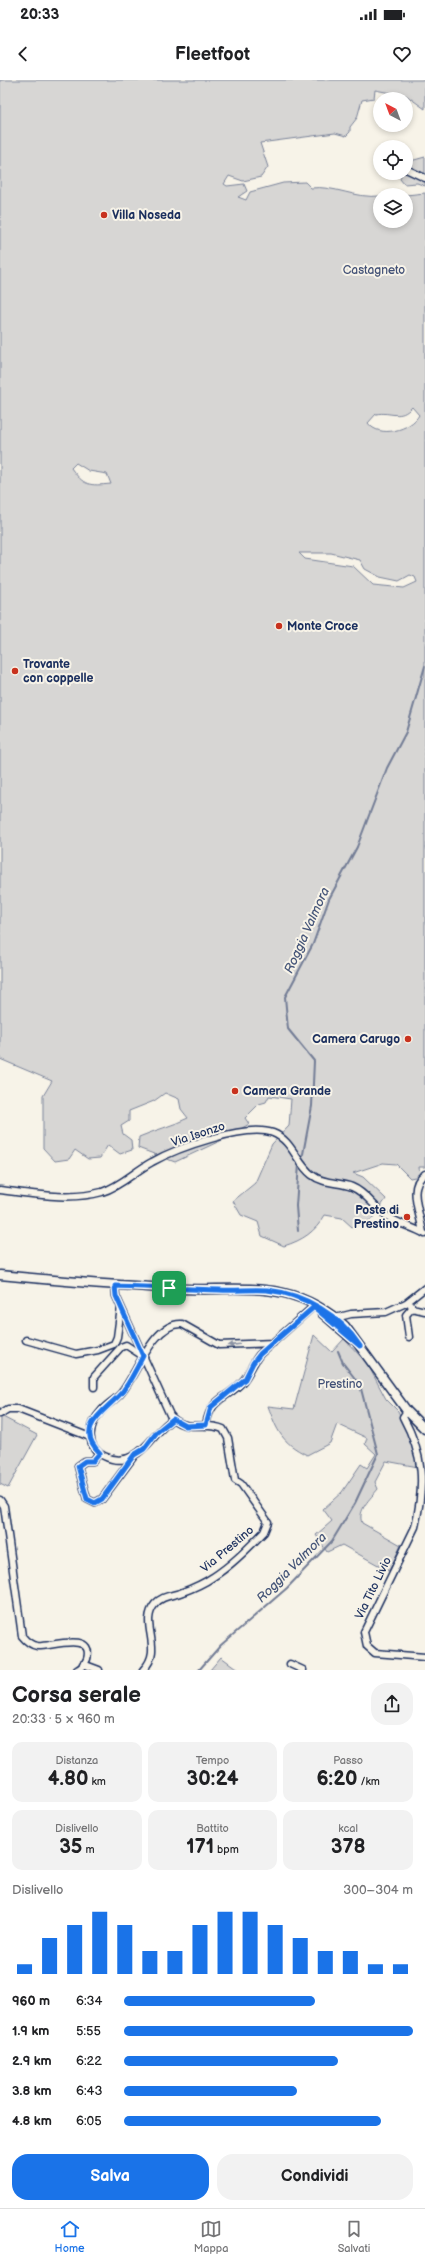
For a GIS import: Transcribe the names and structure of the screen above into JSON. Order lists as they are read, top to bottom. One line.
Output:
{"streets":{"street":["Via Isonzo","Via Prestino","Via Tito Livio"]},"water":["Roggia Valmora"],"parks":["Castagneto","Prestino"],"places":["Villa Noseda","Monte Croce","Trovante con coppelle","Camera Carugo","Camera Grande","Poste di Prestino"],"north":"top left","page":{"status":"20:33","header":"Fleetfoot","heading":["Corsa serale","20:33 · 5 × 960 m"],"stats":[["Distanza","4.80 km"],["Tempo","30:24"],["Passo","6:20 /km"],["Dislivello","35 m"],["Battito","171 bpm"],["kcal","378"]],"chart":["Dislivello","300–304 m"],"list":[{"name":"960 m","note":"6:34"},{"name":"1.9 km","note":"5:55"},{"name":"2.9 km","note":"6:22"},{"name":"3.8 km","note":"6:43"},{"name":"4.8 km","note":"6:05"}],"buttons":["Salva","Condividi"],"tabs":["Home","Mappa","Salvati"]}}
